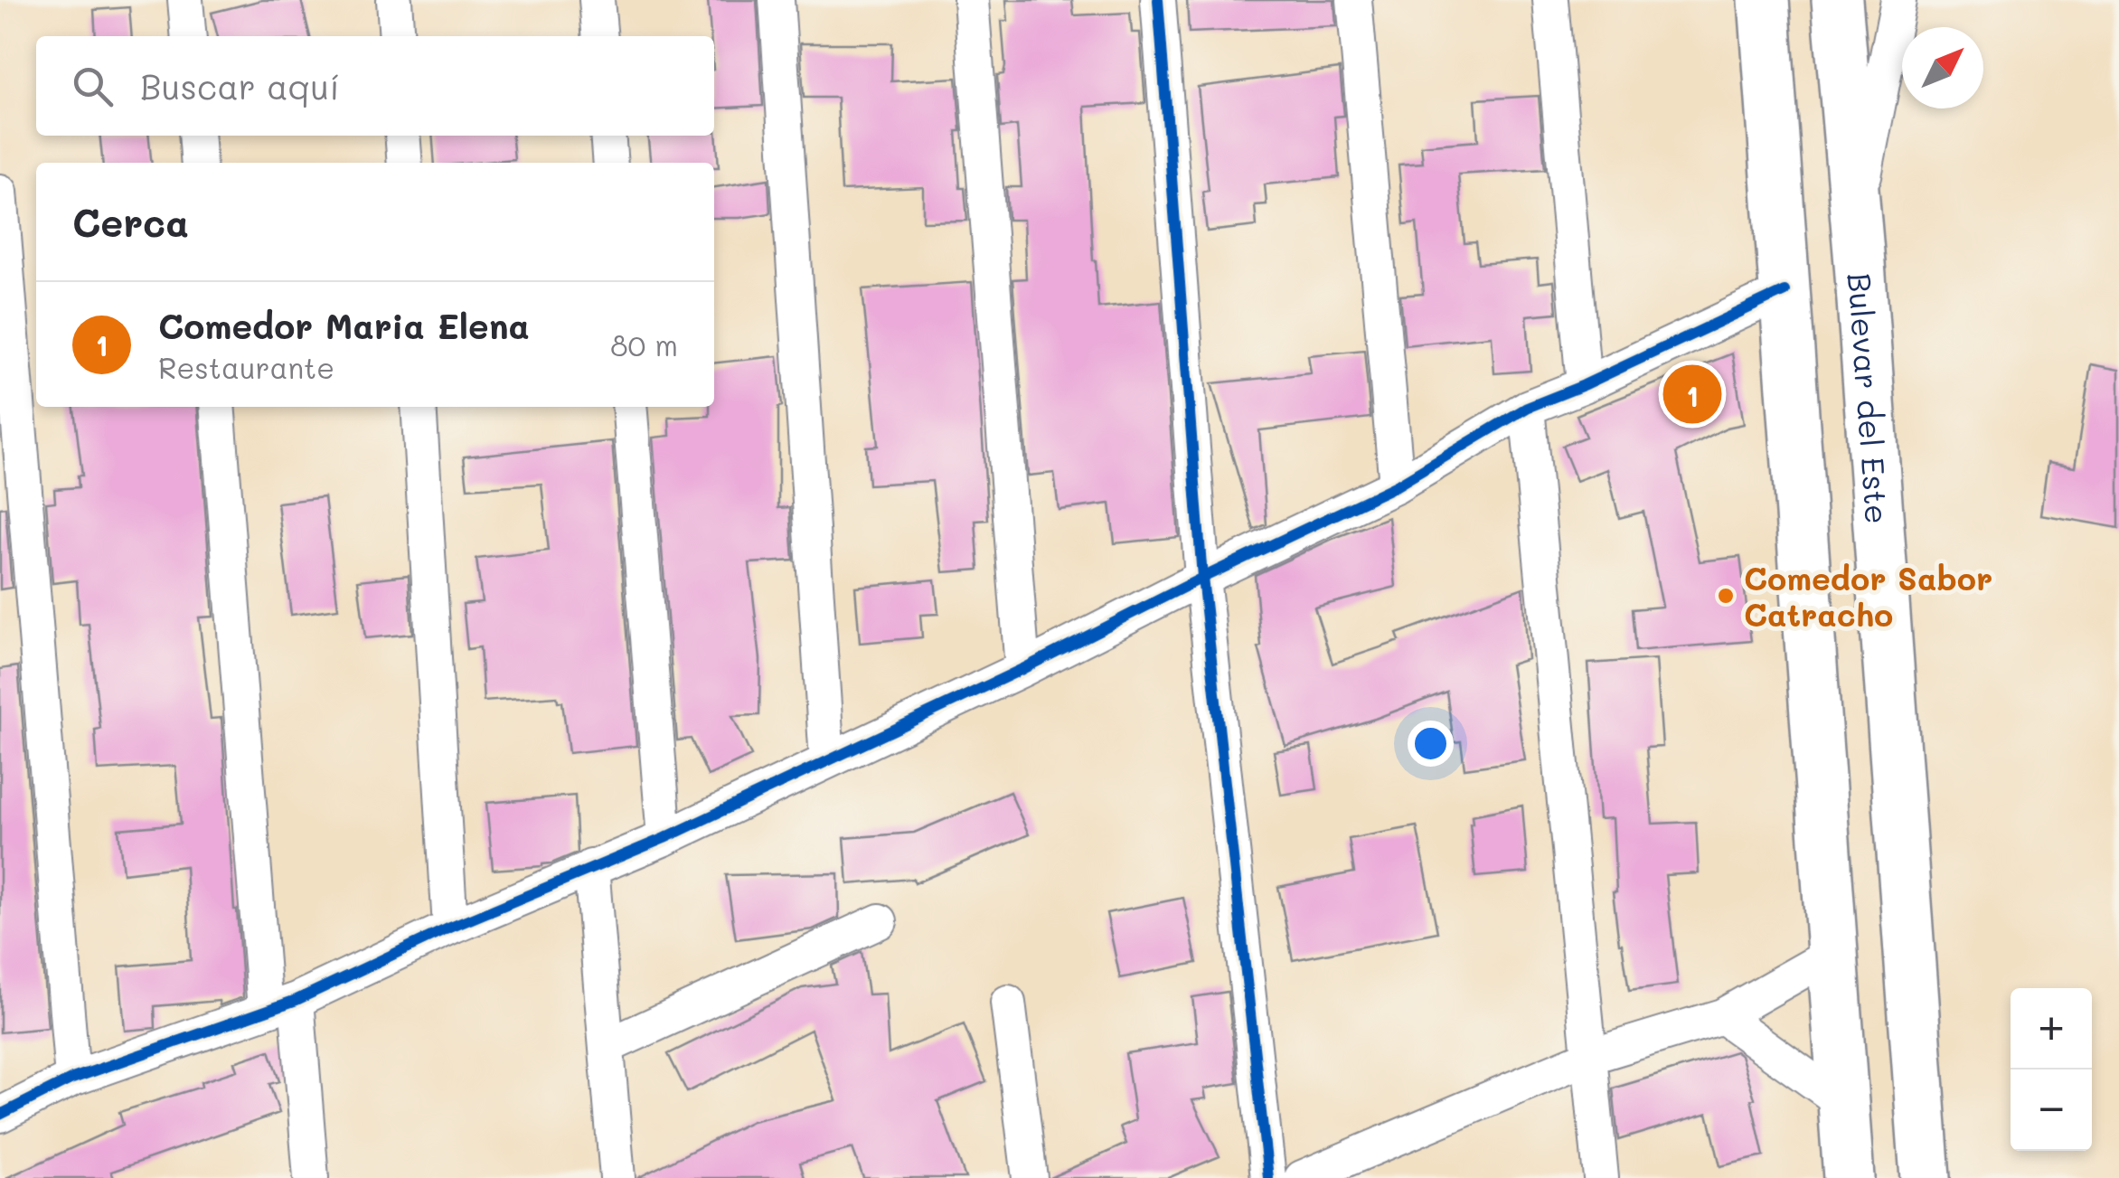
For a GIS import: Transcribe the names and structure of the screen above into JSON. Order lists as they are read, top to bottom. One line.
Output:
{"streets":{"highway":["Bulevar del Este"]},"places":["Comedor Sabor Catracho"],"north":"top right","page":{"search":"Buscar aquí","heading":"Cerca","list":[{"mark":"1","name":"Comedor Maria Elena","note":"Restaurante","value":"80 m"}],"pins":"1","map_buttons":["+","−"]}}
